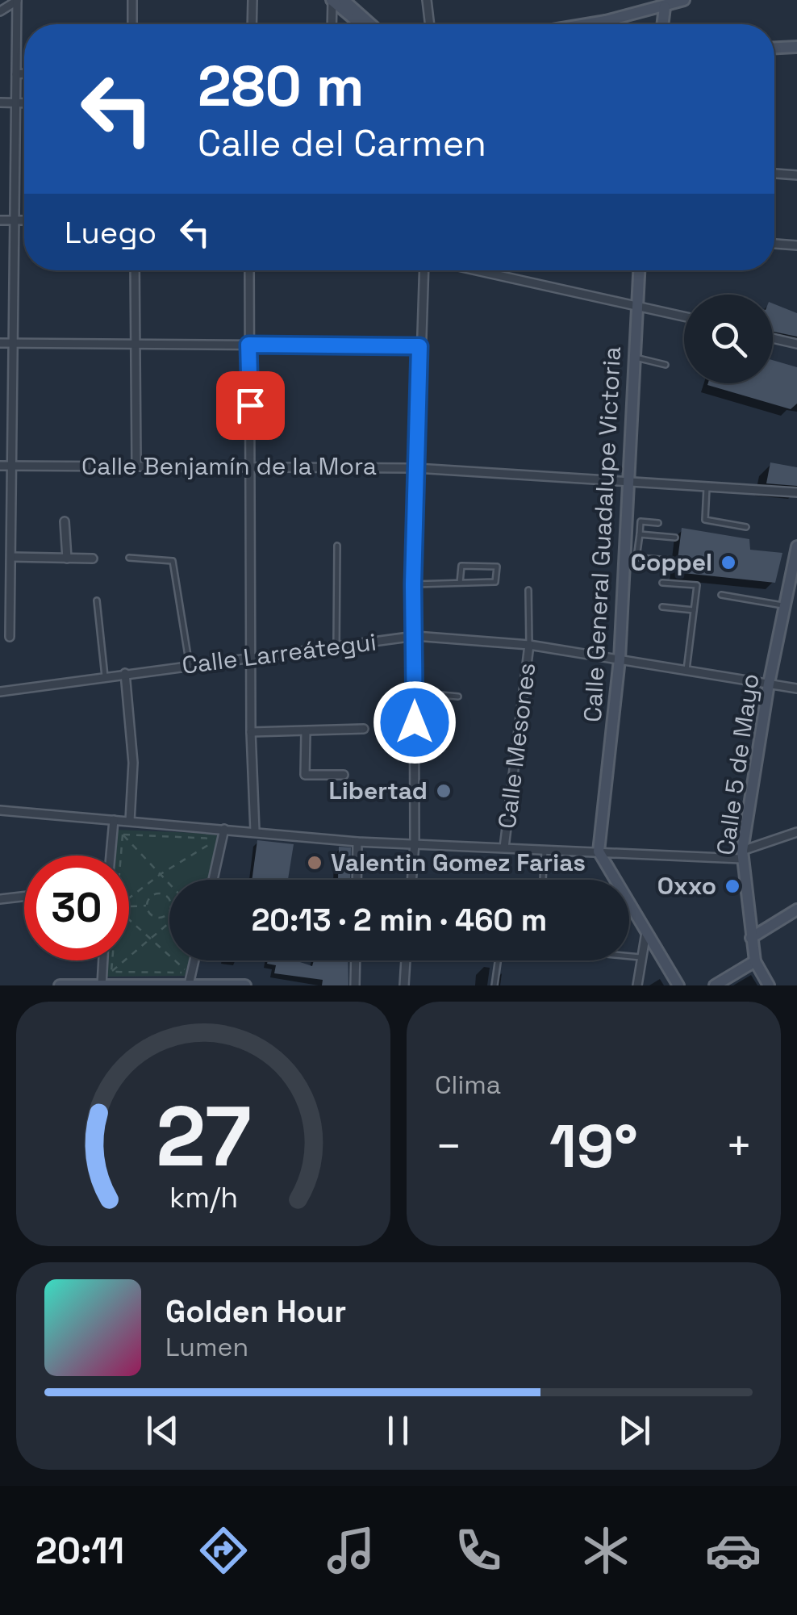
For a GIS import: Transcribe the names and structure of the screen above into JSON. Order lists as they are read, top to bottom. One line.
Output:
{"streets":{"street":["Calle Benjamín de la Mora","Calle General Guadalupe Victoria","Calle Larreátegui","Calle Mesones","Calle 5 de Mayo"]},"crossings":[["Calle Benjamín de la Mora","Calle General Guadalupe Victoria"],["Calle General Guadalupe Victoria","Calle Larreátegui"],["Calle Larreátegui","Calle Mesones"],["Calle Larreátegui","Calle 5 de Mayo"]],"places":["Coppel","Libertad","Valentin Gomez Farias","Oxxo"],"page":{"turn":["280 m","Calle del Carmen"],"then":"Luego","limit":"30","trip":"20:13 · 2 min · 460 m","tile":"Clima","heat":["−","19°","+"],"song":["Golden Hour","Lumen"],"tabs":"20:11","gauge":["27","km/h"]}}
